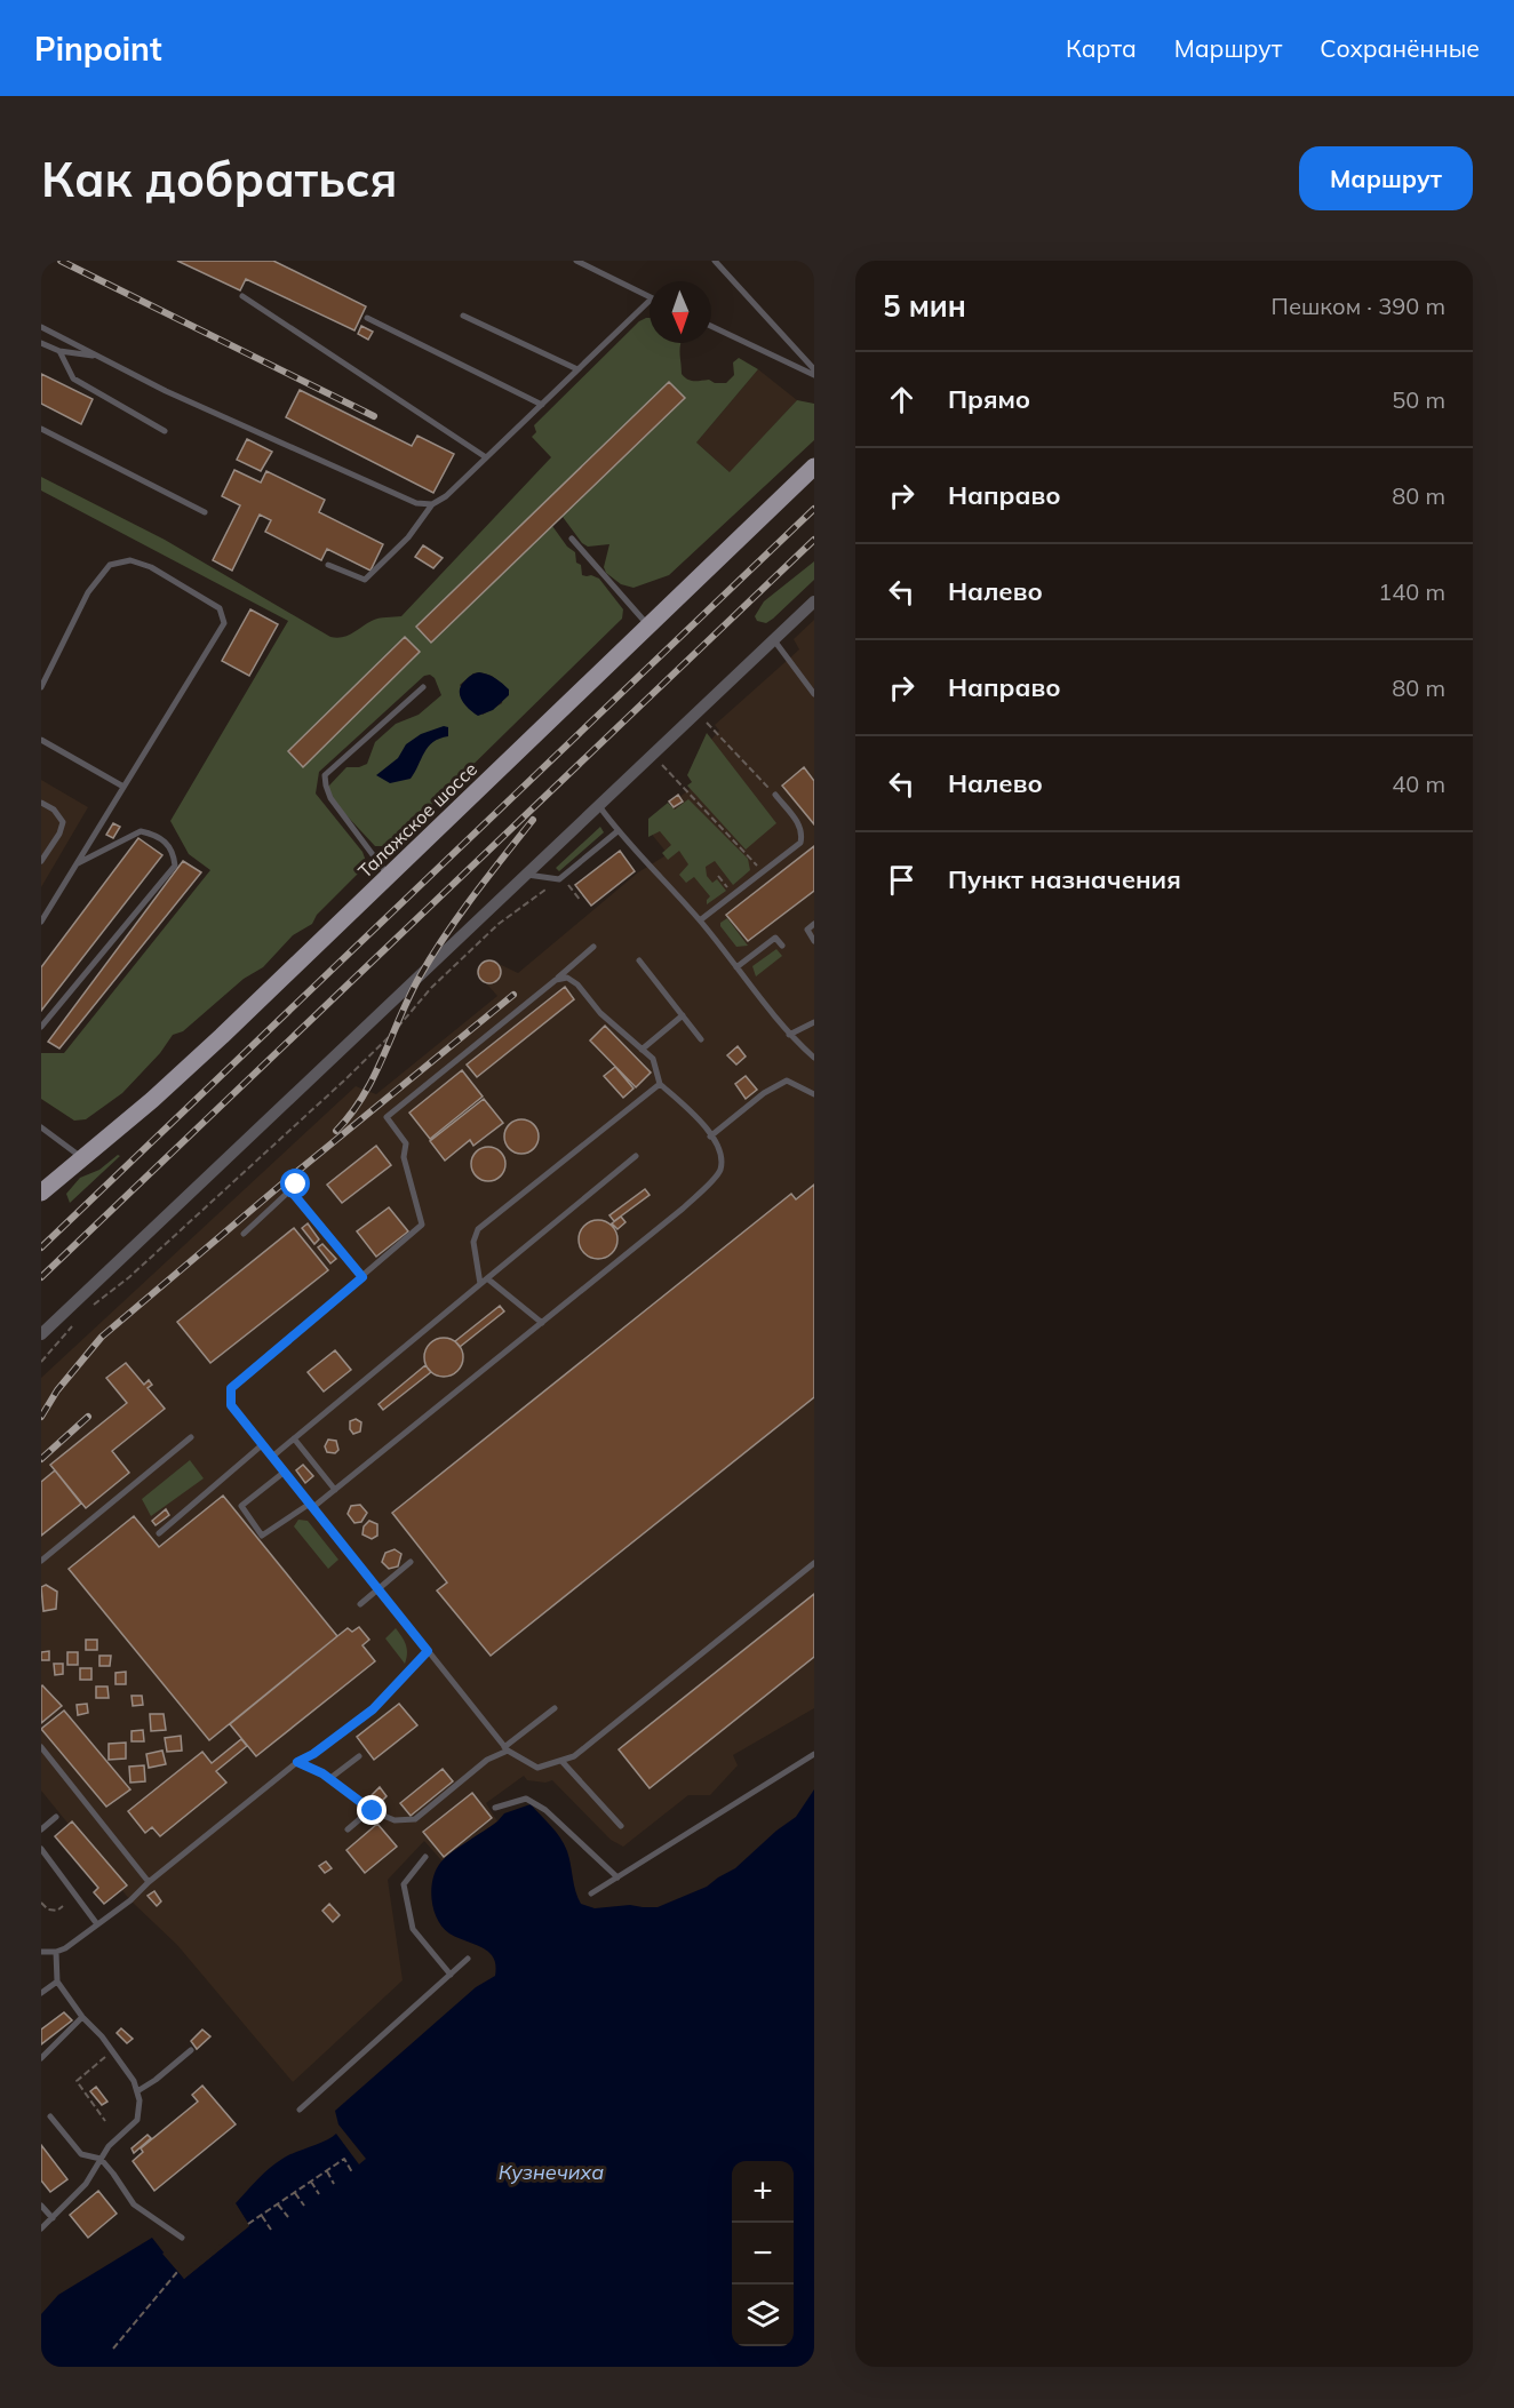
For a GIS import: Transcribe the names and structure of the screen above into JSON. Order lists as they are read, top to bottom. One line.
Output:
{"streets":{"main road":["Талажское шоссе"]},"water":["Кузнечиха"],"north":"bottom","page":{"header":"Pinpoint","nav":["Карта","Маршрут","Сохранённые"],"buttons":"Маршрут","title":"Как добраться","heading":["5 мин","Пешком · 390 m"],"list":[["Прямо","50 m"],["Направо","80 m"],["Налево","140 m"],["Направо","80 m"],["Налево","40 m"],"Пункт назначения"],"map_buttons":["+","−"]}}
